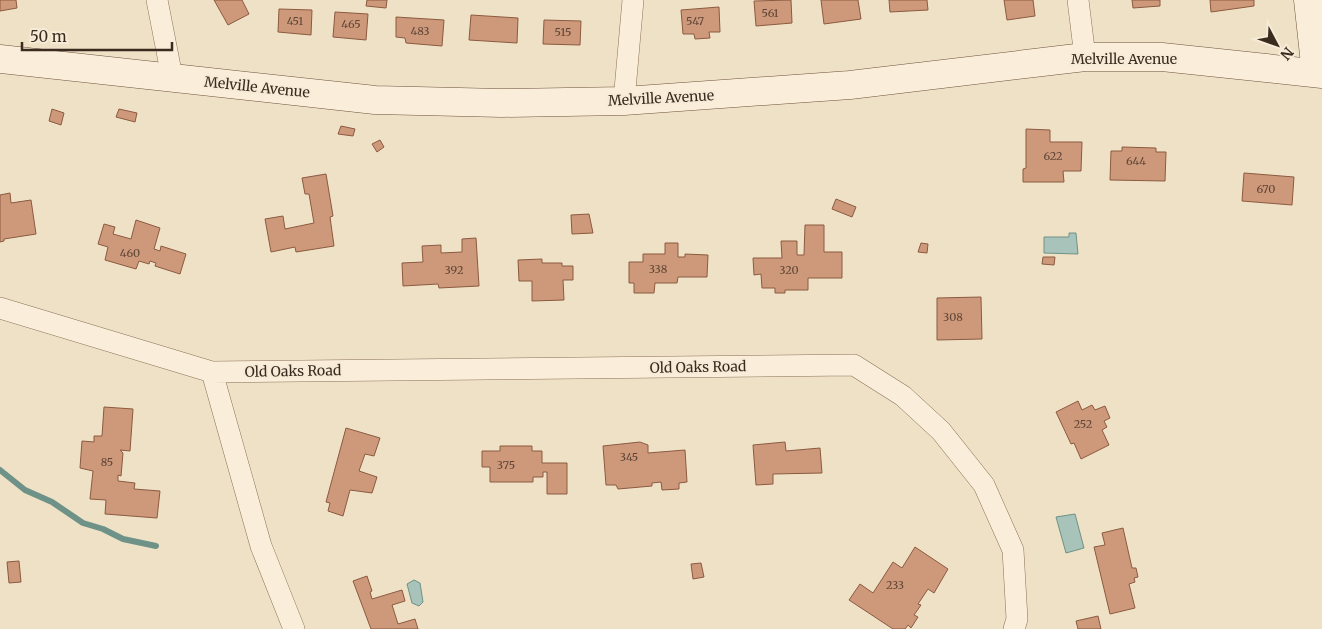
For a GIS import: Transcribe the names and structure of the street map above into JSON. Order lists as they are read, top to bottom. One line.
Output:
{"streets":{"street":["Melville Avenue","Old Oaks Road"]},"house_numbers":["561","451","547","465","483","515","622","644","670","460","338","392","320","308","252","345","85","375","233"],"scale_bar":"50 m","north":"bottom right"}
